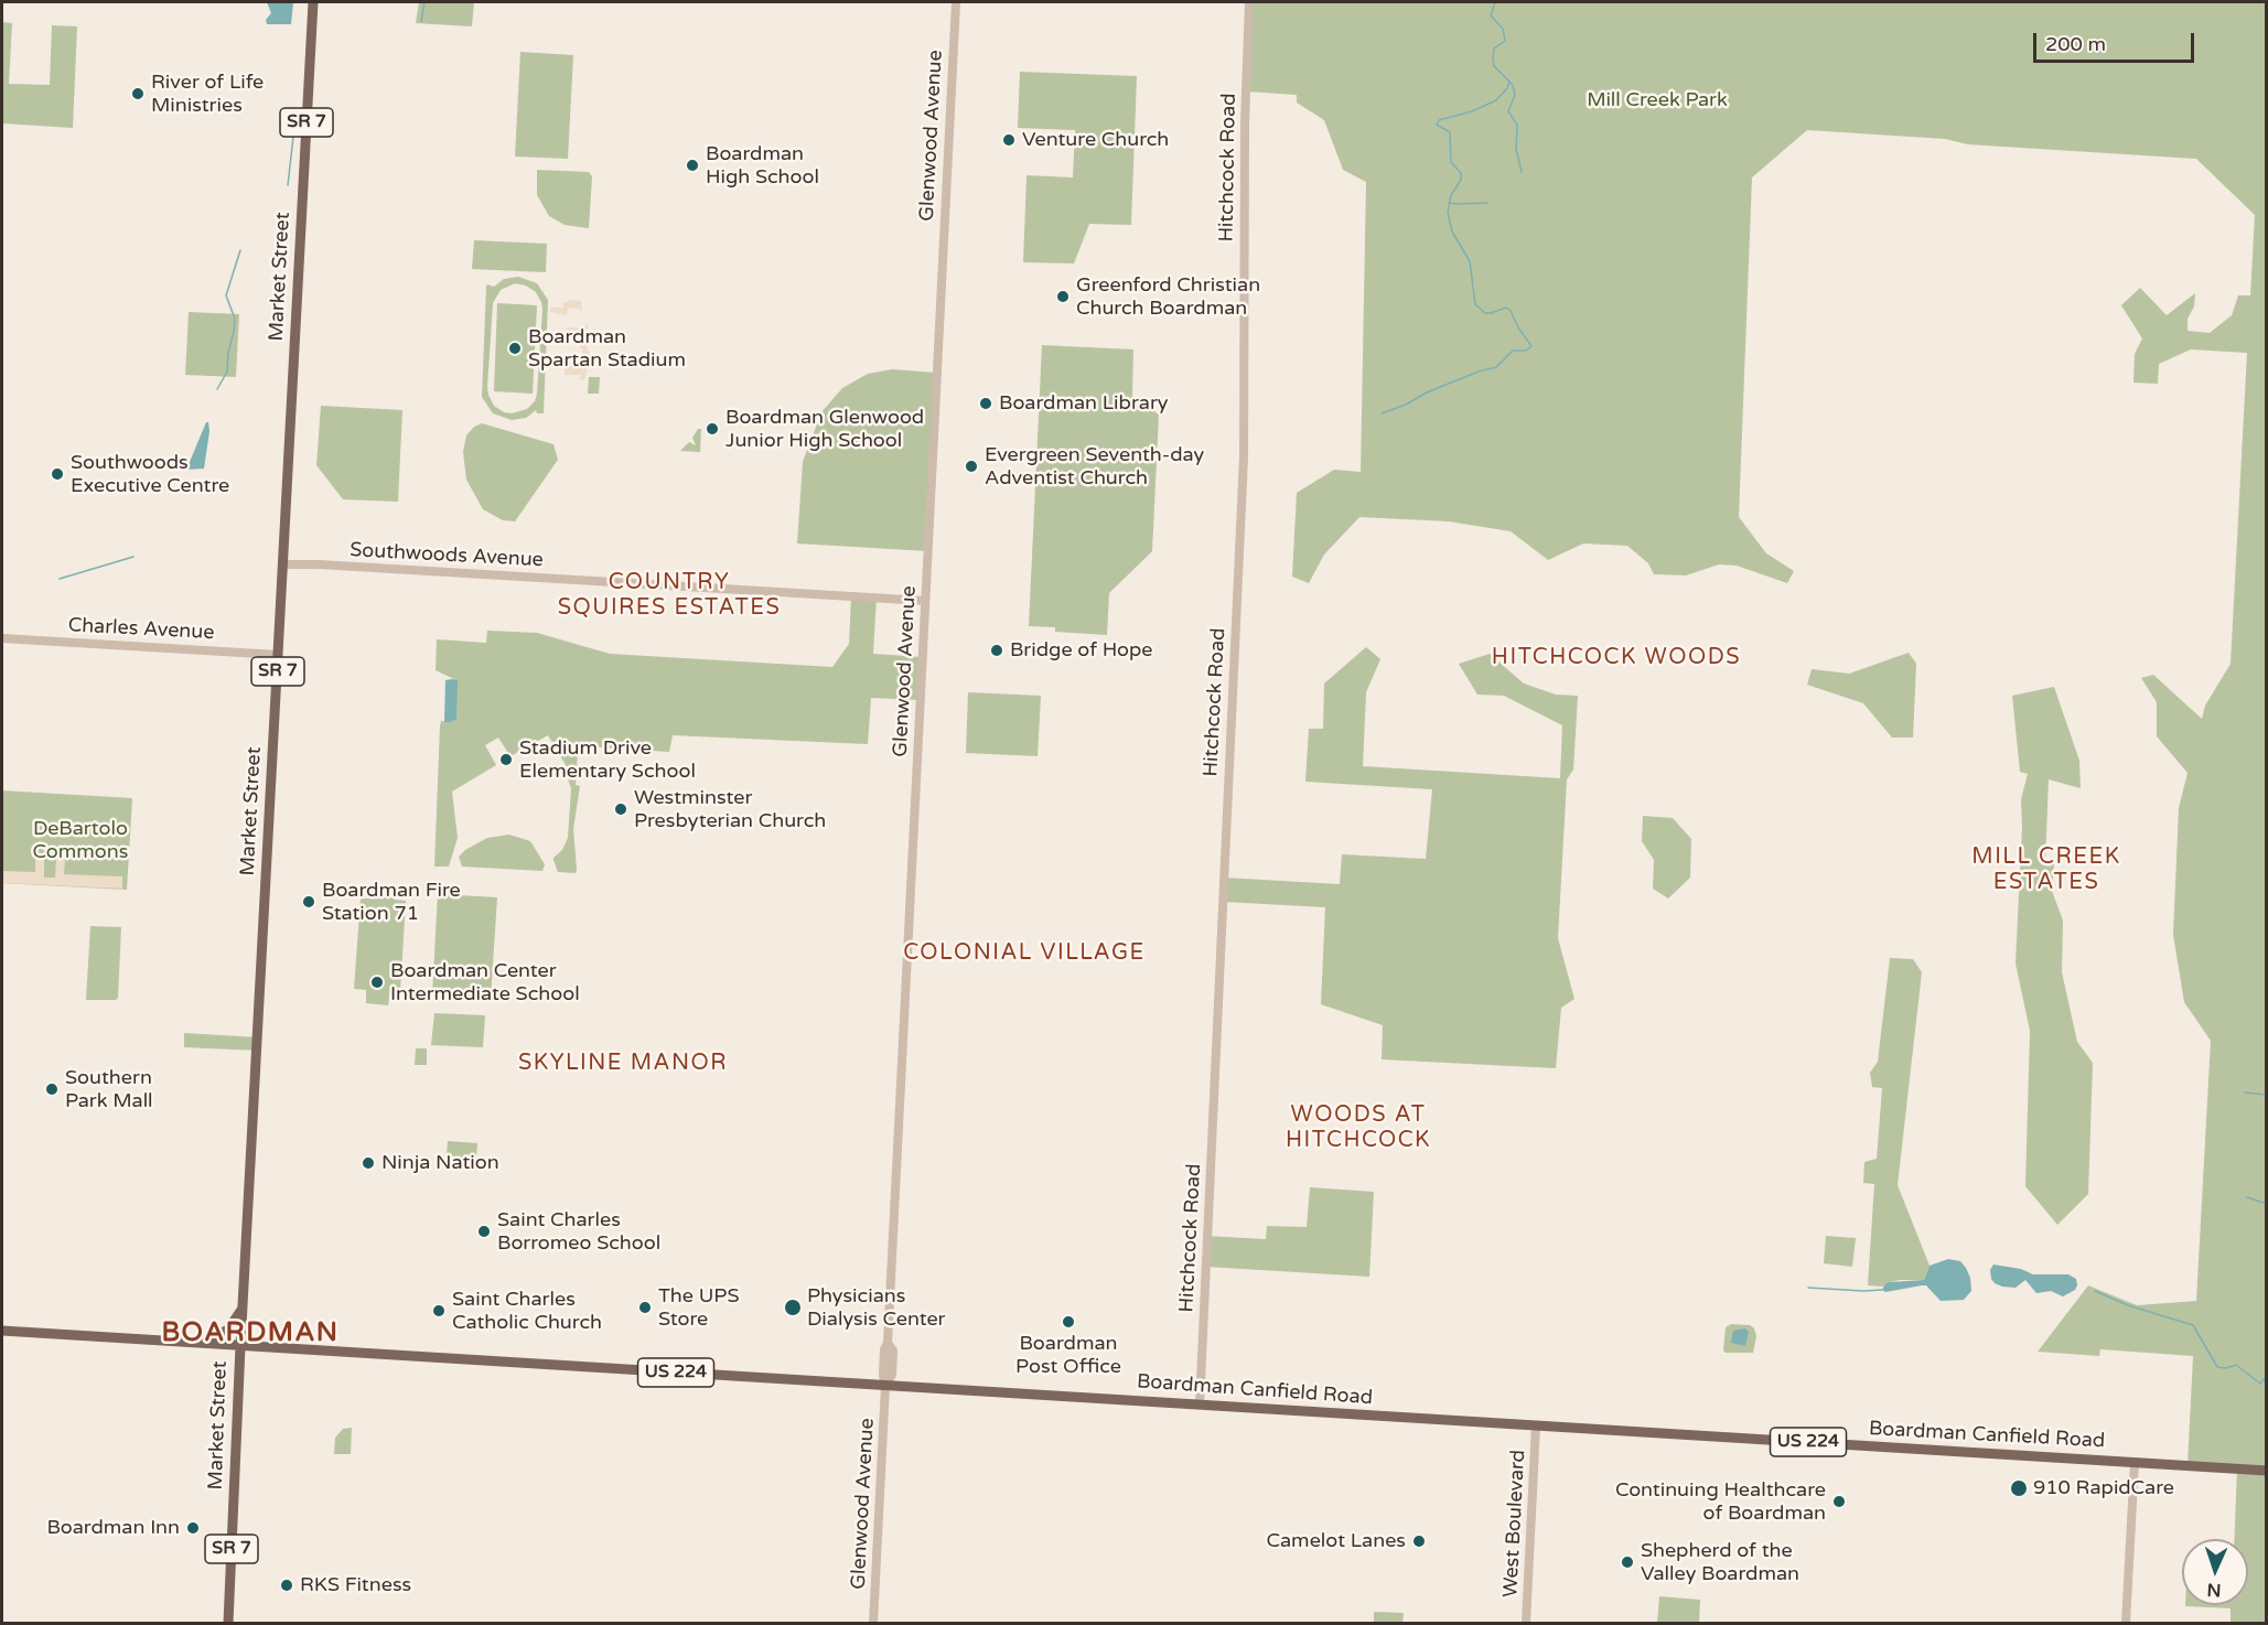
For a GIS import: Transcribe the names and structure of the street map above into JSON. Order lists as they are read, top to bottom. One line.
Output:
{"streets":{"main road":["SR 7","Market Street","US 224","Boardman Canfield Road"],"street":["Glenwood Avenue","Hitchcock Road","Southwoods Avenue","Charles Avenue","West Boulevard"]},"crossings":[["Glenwood Avenue","Southwoods Avenue"],["Glenwood Avenue","Boardman Canfield Road"],["Hitchcock Road","Boardman Canfield Road"],["Market Street","Southwoods Avenue"],["Market Street","Charles Avenue"],["Market Street","US 224"],["Market Street","Boardman Canfield Road"],["US 224","Boardman Canfield Road"],["Boardman Canfield Road","West Boulevard"]],"districts":["COUNTRY SQUIRES ESTATES","HITCHCOCK WOODS","MILL CREEK ESTATES","COLONIAL VILLAGE","SKYLINE MANOR","WOODS AT HITCHCOCK","BOARDMAN"],"parks":["Mill Creek Park","DeBartolo Commons"],"places":["River of Life Ministries","Venture Church","Boardman High School","Greenford Christian Church Boardman","Boardman Spartan Stadium","Boardman Library","Boardman Glenwood Junior High School","Evergreen Seventh-day Adventist Church","Southwoods Executive Centre","Bridge of Hope","Stadium Drive Elementary School","Westminster Presbyterian Church","Boardman Fire Station 71","Boardman Center Intermediate School","Southern Park Mall","Ninja Nation","Saint Charles Borromeo School","The UPS Store","Physicians Dialysis Center","Saint Charles Catholic Church","Boardman Post Office","910 RapidCare","Continuing Healthcare of Boardman","Boardman Inn","Camelot Lanes","Shepherd of the Valley Boardman","RKS Fitness"],"scale_bar":"200 m","north":"bottom"}
